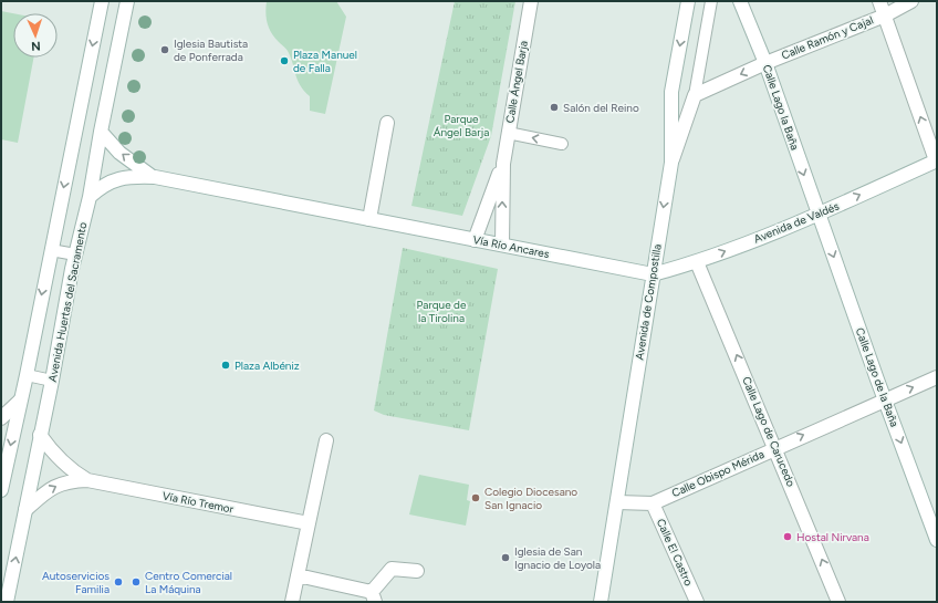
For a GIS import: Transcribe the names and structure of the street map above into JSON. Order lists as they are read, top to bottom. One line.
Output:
{"streets":{"street":["Calle Ramón y Cajal","Calle Ángel Barja","Calle Lago la Baña","Avenida de Valdés","Vía Río Ancares","Avenida Huertas del Sacramento","Avenida de Compostilla","Calle Lago de la Baña","Calle Lago de Carucedo","Calle Obispo Mérida","Vía Río Tremor","Calle El Castro"]},"crossings":[["Calle Ramón y Cajal","Calle Lago la Baña"],["Calle Ángel Barja","Vía Río Ancares"],["Calle Lago la Baña","Avenida de Valdés"],["Calle Lago la Baña","Calle Lago de la Baña"],["Avenida de Valdés","Vía Río Ancares"],["Avenida de Valdés","Avenida de Compostilla"],["Avenida de Valdés","Calle Lago de la Baña"],["Avenida de Valdés","Calle Lago de Carucedo"],["Vía Río Ancares","Avenida Huertas del Sacramento"],["Vía Río Ancares","Avenida de Compostilla"],["Avenida Huertas del Sacramento","Vía Río Tremor"],["Avenida de Compostilla","Calle Obispo Mérida"],["Calle Lago de la Baña","Calle Obispo Mérida"],["Calle Lago de Carucedo","Calle Obispo Mérida"],["Calle Obispo Mérida","Calle El Castro"]],"one_way":["Calle Lago la Baña","Avenida de Valdés","Avenida de Compostilla","Calle Lago de la Baña","Calle Lago de Carucedo","Calle Obispo Mérida"],"parks":["Parque Ángel Barja","Parque de la Tirolina"],"places":["Iglesia Bautista de Ponferrada","Plaza Manuel de Falla","Salón del Reino","Plaza Albéniz","Colegio Diocesano San Ignacio","Hostal Nirvana","Iglesia de San Ignacio de Loyola","Autoservicios Familia","Centro Comercial La Máquina"],"north":"bottom"}
